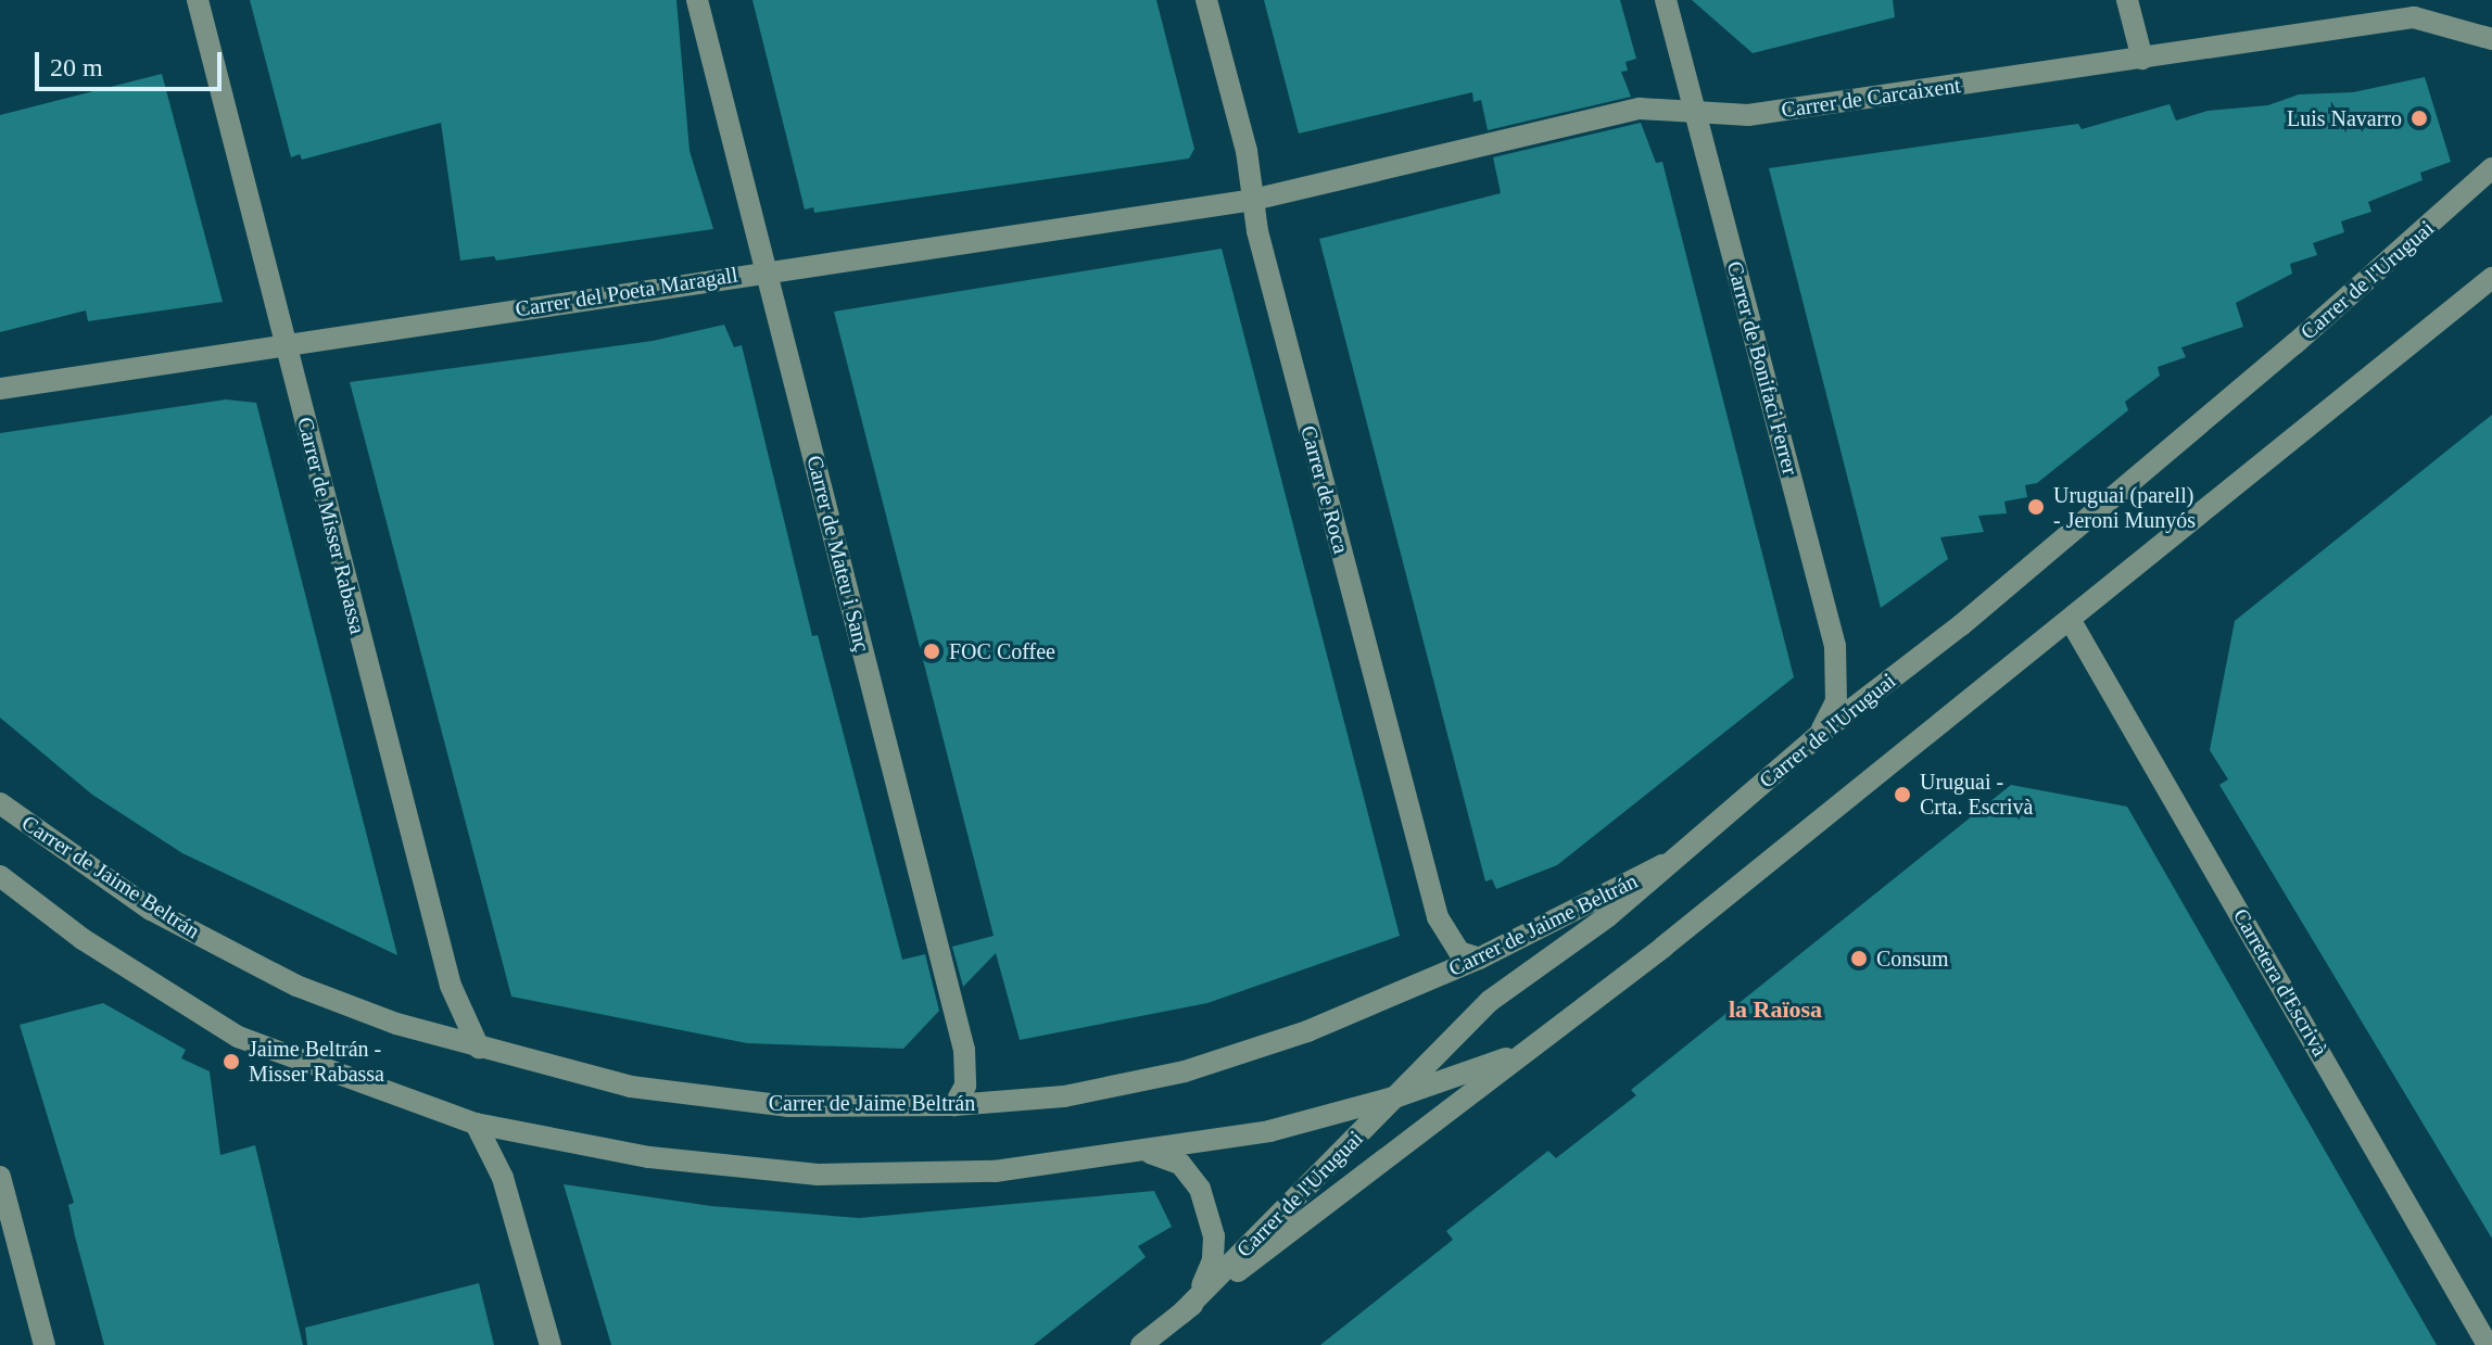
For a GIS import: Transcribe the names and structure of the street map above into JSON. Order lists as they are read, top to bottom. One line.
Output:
{"streets":{"street":["Carrer de Carcaixent","Carrer de l'Uruguai","Carrer del Poeta Maragall","Carrer de Bonifaci Ferrer","Carrer de Roca","Carrer de Misser Rabassa","Carrer de Mateu i Sanç","Carrer de Jaime Beltrán","Carretera d'Escrivà"]},"crossings":[["Carrer de Carcaixent","Carrer del Poeta Maragall"],["Carrer de Carcaixent","Carrer de Bonifaci Ferrer"],["Carrer de Carcaixent","Carrer de Roca"],["Carrer de l'Uruguai","Carrer de Bonifaci Ferrer"],["Carrer de l'Uruguai","Carrer de Jaime Beltrán"],["Carrer de l'Uruguai","Carretera d'Escrivà"],["Carrer del Poeta Maragall","Carrer de Roca"],["Carrer del Poeta Maragall","Carrer de Misser Rabassa"],["Carrer del Poeta Maragall","Carrer de Mateu i Sanç"],["Carrer de Roca","Carrer de Jaime Beltrán"],["Carrer de Misser Rabassa","Carrer de Jaime Beltrán"],["Carrer de Mateu i Sanç","Carrer de Jaime Beltrán"]],"districts":["la Raïosa"],"places":["Luis Navarro","Uruguai (parell) - Jeroni Munyós","FOC Coffee","Uruguai - Crta. Escrivà","Consum","Jaime Beltrán - Misser Rabassa"],"scale_bar":"20 m"}
